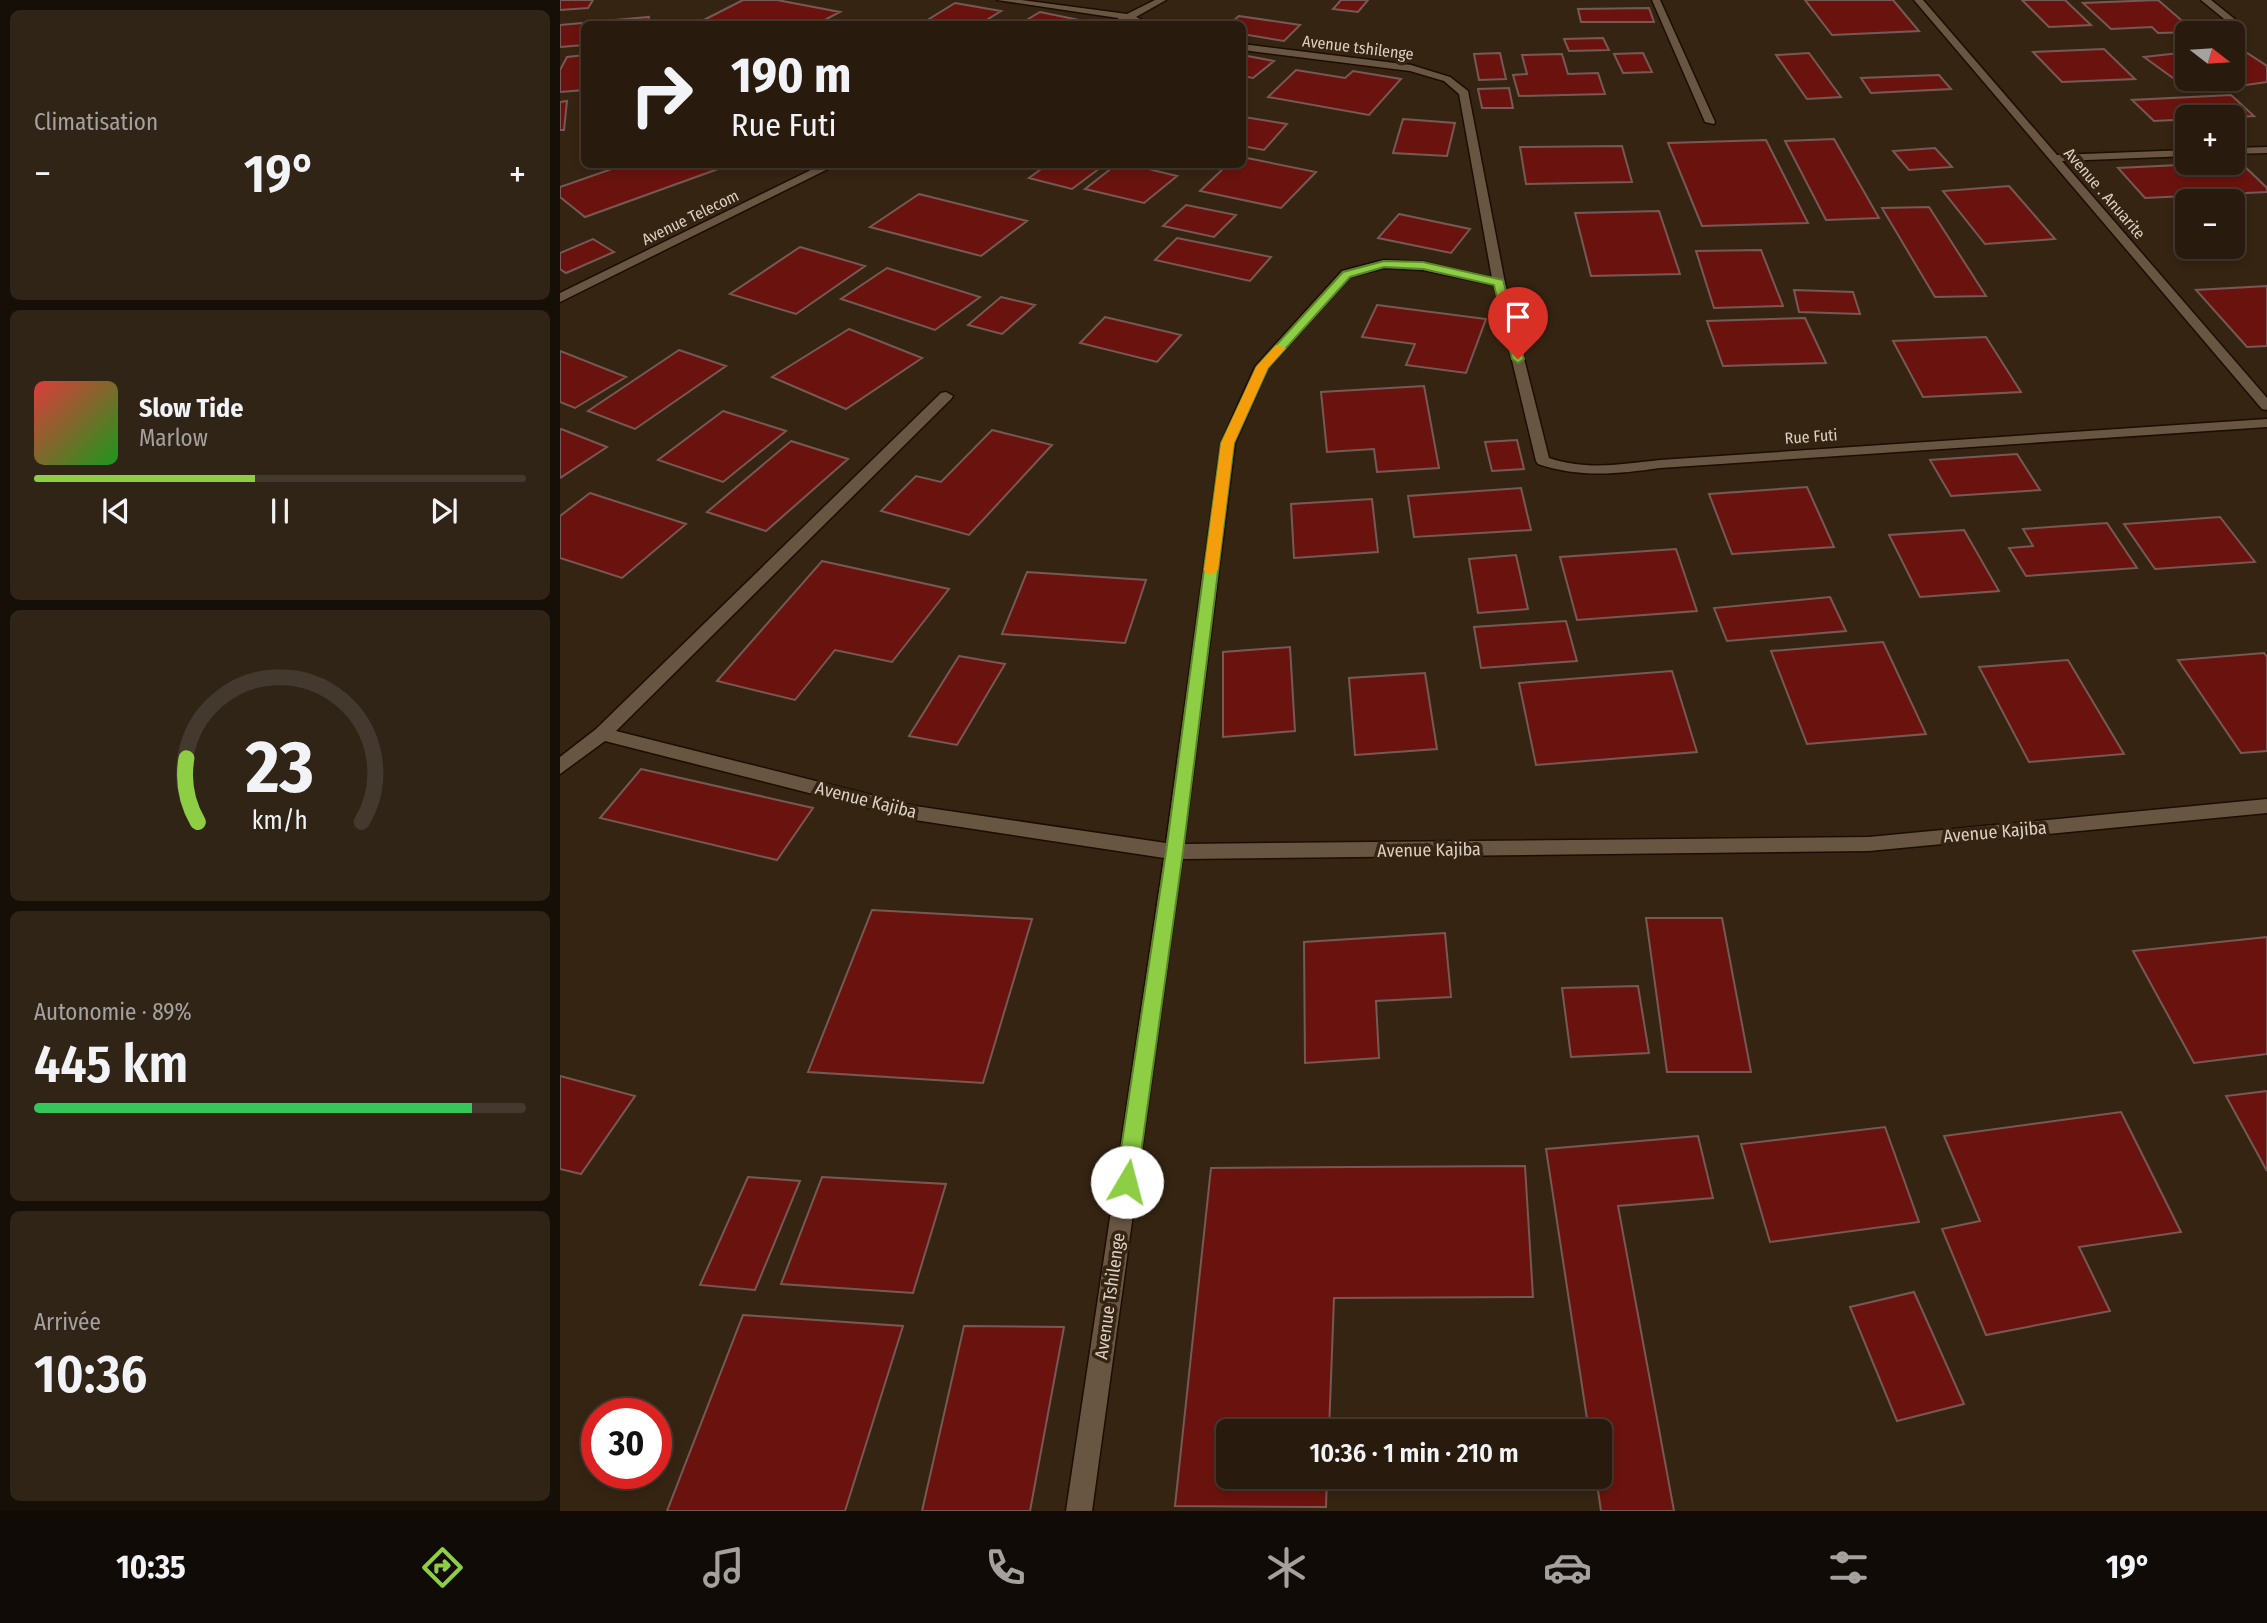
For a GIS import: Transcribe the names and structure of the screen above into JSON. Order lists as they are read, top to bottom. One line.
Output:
{"streets":{"street":["Avenue tshilenge","Avenue . Anuarite","Avenue Telecom","Rue Futi","Avenue Kajiba","Avenue Tshilenge"]},"crossings":[["Avenue tshilenge","Rue Futi"],["Avenue tshilenge","Avenue Tshilenge"],["Rue Futi","Avenue Tshilenge"],["Avenue Kajiba","Avenue Tshilenge"]],"north":"right","page":{"tile":["Climatisation",["Autonomie · 89%","445 km"],["Arrivée","10:36"]],"map_buttons":["+","−"],"turn":["190 m","Rue Futi"],"heat":["−","19°","+"],"song":["Slow Tide","Marlow"],"limit":"30","trip":"10:36 · 1 min · 210 m","tabs":["10:35","19°"],"gauge":["23","km/h"]}}
